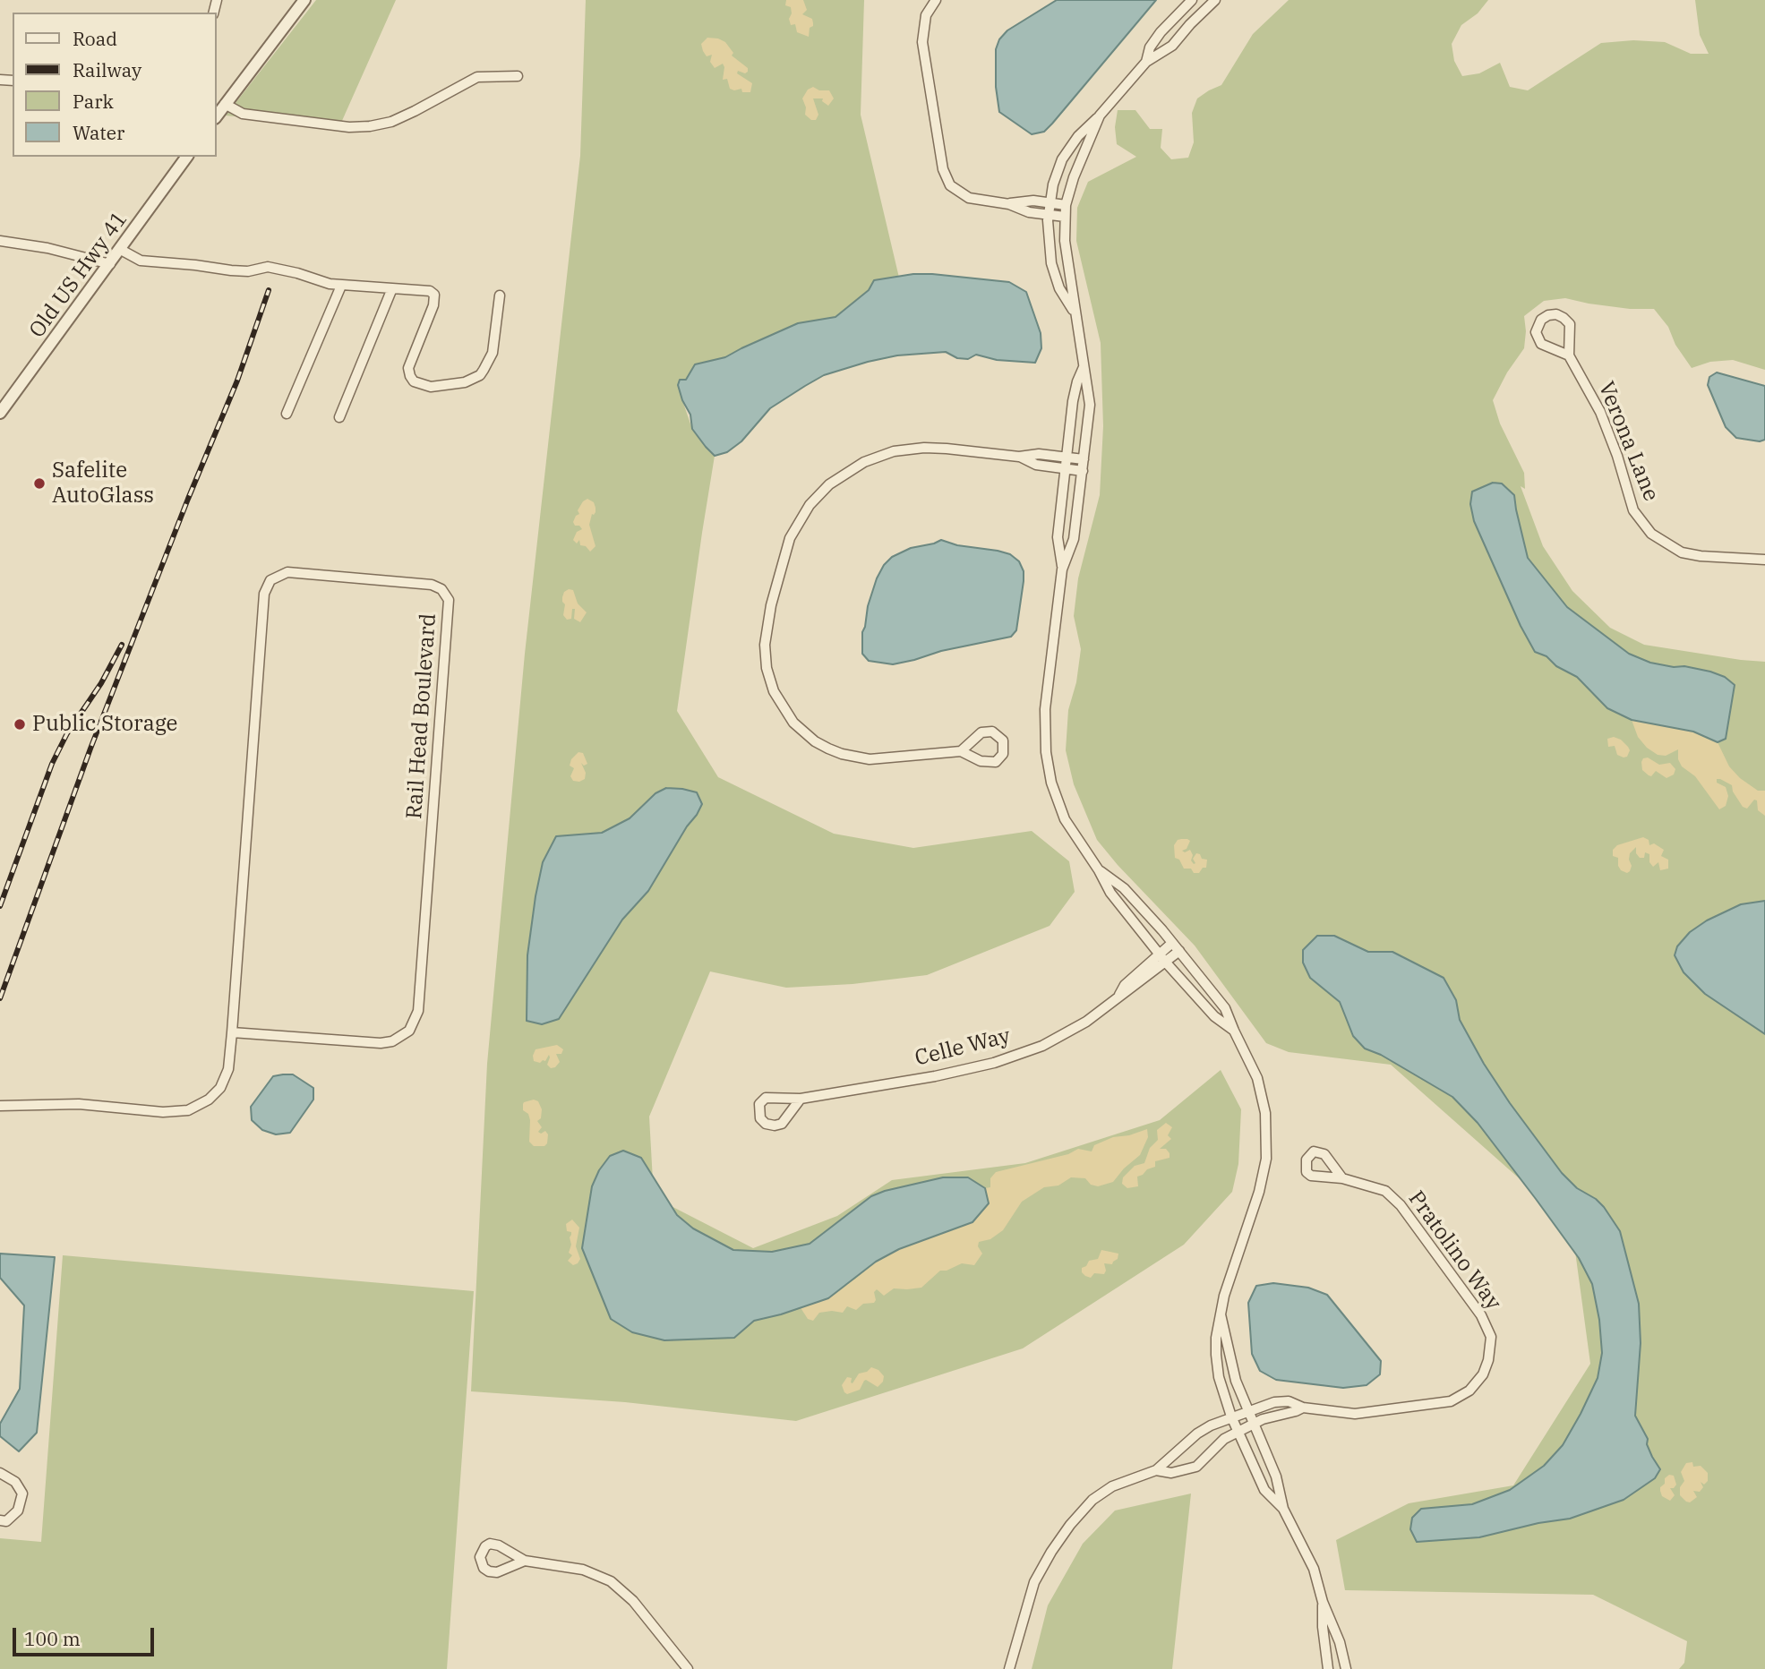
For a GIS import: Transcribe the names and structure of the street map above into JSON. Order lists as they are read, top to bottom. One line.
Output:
{"streets":{"street":["Old US Hwy 41","Verona Lane","Rail Head Boulevard","Celle Way","Pratolino Way"]},"places":["Safelite AutoGlass","Public Storage"],"legend":["Road","Railway","Park","Water"],"scale_bar":"100 m"}
